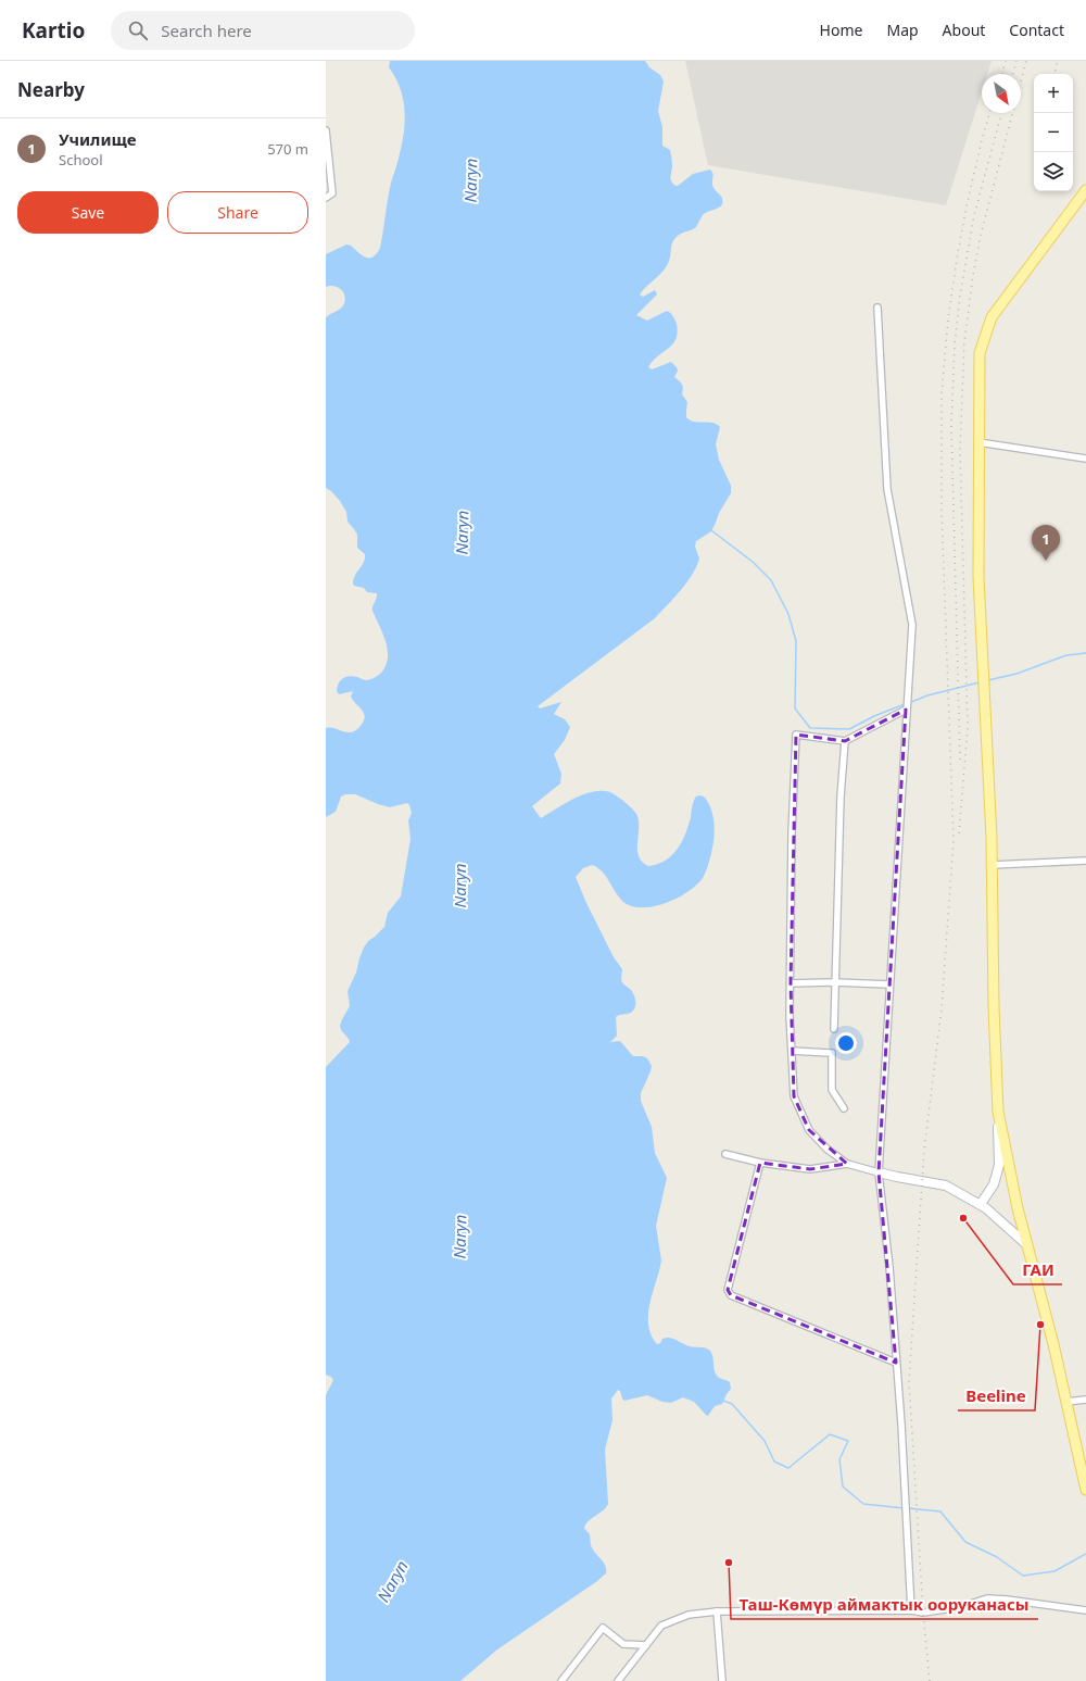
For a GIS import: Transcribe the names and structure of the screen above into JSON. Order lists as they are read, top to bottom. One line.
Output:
{"water":["Naryn"],"places":["ГАИ","Beeline","Таш-Көмүр аймактык ооруканасы"],"north":"bottom right","page":{"header":"Kartio","search":"Search here","nav":["Home","Map","About","Contact"],"heading":"Nearby","map_buttons":["+","−"],"list":[{"mark":"1","name":"Училище","note":"School","value":"570 m"}],"buttons":["Save","Share"],"pins":"1"}}
